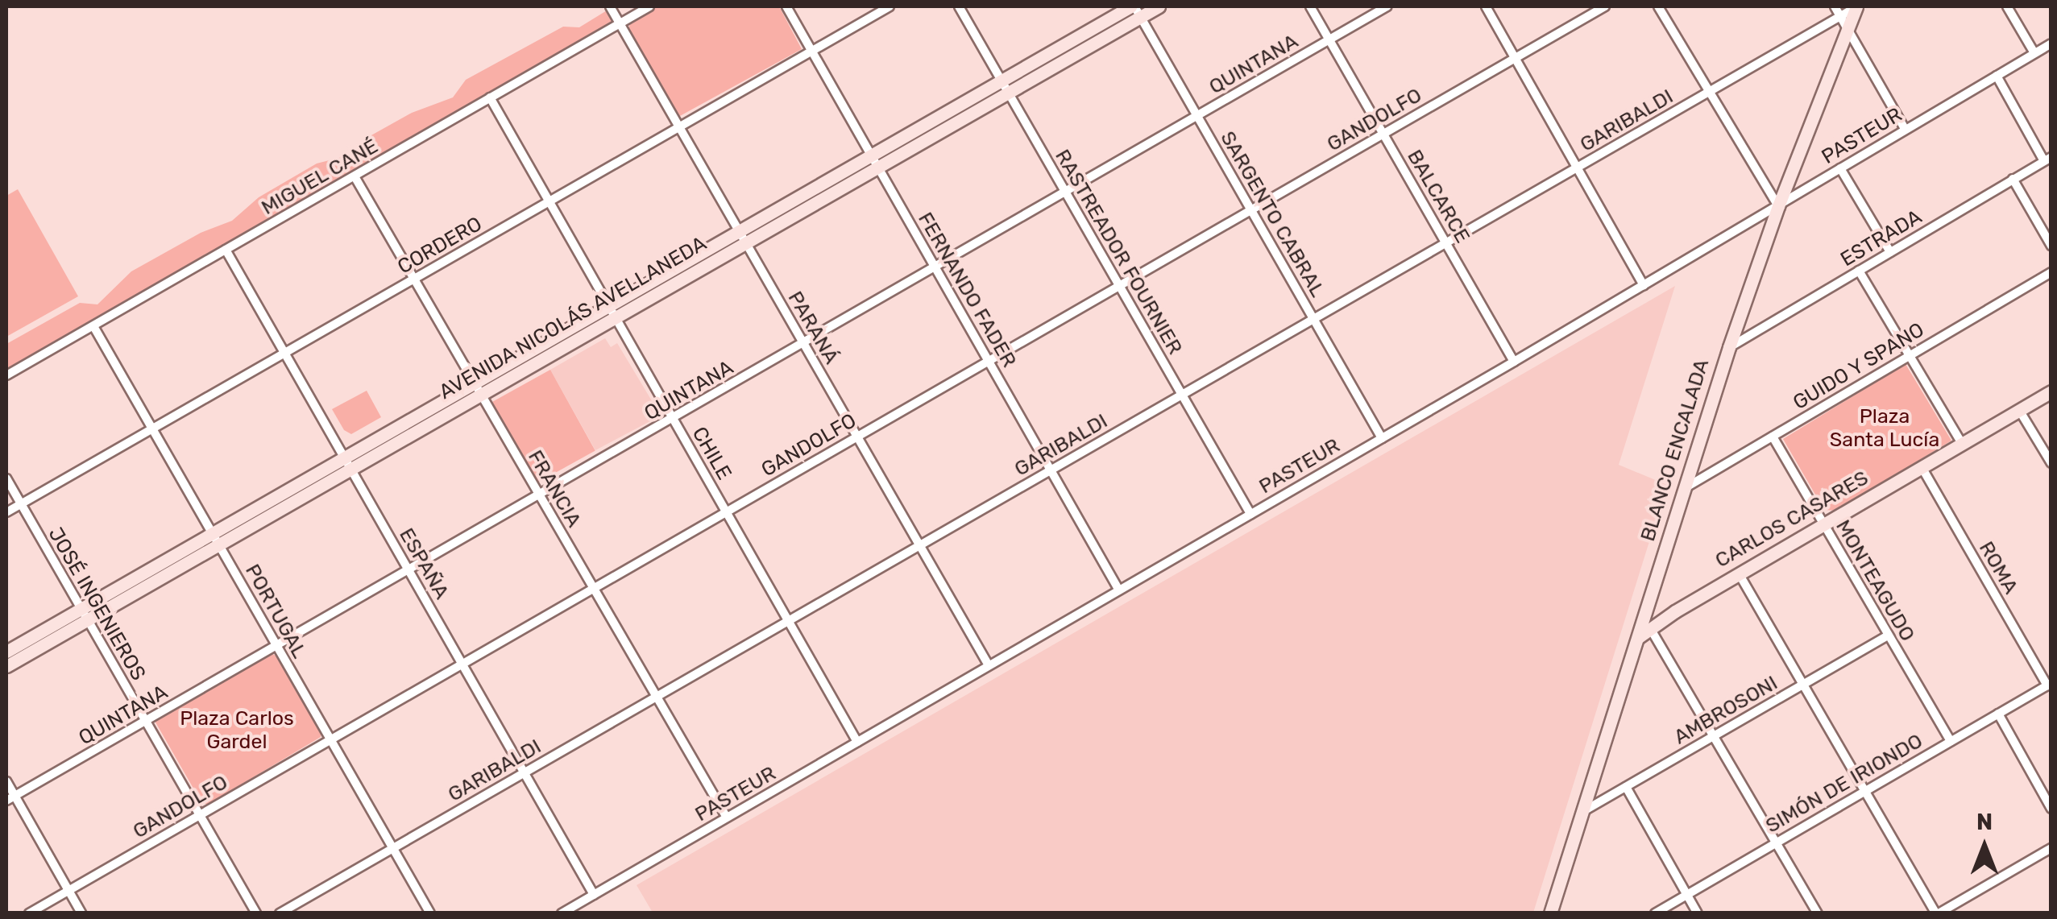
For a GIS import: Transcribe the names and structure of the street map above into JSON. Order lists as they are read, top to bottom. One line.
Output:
{"streets":{"main road":["AVENIDA NICOLÁS AVELLANEDA","BLANCO ENCALADA","CARLOS CASARES"],"street":["QUINTANA","GANDOLFO","GARIBALDI","PASTEUR","MIGUEL CANÉ","BALCARCE","SARGENTO CABRAL","ESTRADA","CORDERO","RASTREADOR FOURNIER","FERNANDO FADER","PARANÁ","GUIDO Y SPANO","CHILE","FRANCIA","ESPAÑA","ROMA","MONTEAGUDO","JOSÉ INGENIEROS","PORTUGAL","AMBROSONI","SIMÓN DE IRIONDO"]},"crossings":[["QUINTANA","BALCARCE"],["QUINTANA","SARGENTO CABRAL"],["QUINTANA","RASTREADOR FOURNIER"],["QUINTANA","FERNANDO FADER"],["QUINTANA","PARANÁ"],["QUINTANA","CHILE"],["QUINTANA","FRANCIA"],["QUINTANA","ESPAÑA"],["QUINTANA","JOSÉ INGENIEROS"],["QUINTANA","PORTUGAL"],["GANDOLFO","BALCARCE"],["GANDOLFO","SARGENTO CABRAL"],["GANDOLFO","RASTREADOR FOURNIER"],["GANDOLFO","FERNANDO FADER"],["GANDOLFO","PARANÁ"],["GANDOLFO","CHILE"],["GANDOLFO","FRANCIA"],["GANDOLFO","ESPAÑA"],["GANDOLFO","JOSÉ INGENIEROS"],["GANDOLFO","PORTUGAL"],["GARIBALDI","BALCARCE"],["GARIBALDI","SARGENTO CABRAL"],["GARIBALDI","RASTREADOR FOURNIER"],["GARIBALDI","FERNANDO FADER"],["GARIBALDI","PARANÁ"],["GARIBALDI","BLANCO ENCALADA"],["GARIBALDI","CHILE"],["GARIBALDI","FRANCIA"],["GARIBALDI","ESPAÑA"],["GARIBALDI","PORTUGAL"],["PASTEUR","BALCARCE"],["PASTEUR","SARGENTO CABRAL"],["PASTEUR","RASTREADOR FOURNIER"],["PASTEUR","FERNANDO FADER"],["PASTEUR","PARANÁ"],["PASTEUR","BLANCO ENCALADA"],["PASTEUR","CHILE"],["PASTEUR","FRANCIA"],["PASTEUR","ESPAÑA"],["MIGUEL CANÉ","PARANÁ"],["MIGUEL CANÉ","CHILE"],["MIGUEL CANÉ","FRANCIA"],["MIGUEL CANÉ","ESPAÑA"],["MIGUEL CANÉ","PORTUGAL"],["SARGENTO CABRAL","AVENIDA NICOLÁS AVELLANEDA"],["ESTRADA","BLANCO ENCALADA"],["CORDERO","FERNANDO FADER"],["CORDERO","PARANÁ"],["CORDERO","CHILE"],["CORDERO","FRANCIA"],["CORDERO","ESPAÑA"],["CORDERO","JOSÉ INGENIEROS"],["CORDERO","PORTUGAL"],["RASTREADOR FOURNIER","AVENIDA NICOLÁS AVELLANEDA"],["FERNANDO FADER","AVENIDA NICOLÁS AVELLANEDA"],["AVENIDA NICOLÁS AVELLANEDA","PARANÁ"],["AVENIDA NICOLÁS AVELLANEDA","CHILE"],["AVENIDA NICOLÁS AVELLANEDA","FRANCIA"],["AVENIDA NICOLÁS AVELLANEDA","ESPAÑA"],["AVENIDA NICOLÁS AVELLANEDA","JOSÉ INGENIEROS"],["AVENIDA NICOLÁS AVELLANEDA","PORTUGAL"],["GUIDO Y SPANO","BLANCO ENCALADA"],["GUIDO Y SPANO","MONTEAGUDO"],["BLANCO ENCALADA","CARLOS CASARES"],["BLANCO ENCALADA","AMBROSONI"],["CARLOS CASARES","ROMA"],["CARLOS CASARES","MONTEAGUDO"],["ROMA","SIMÓN DE IRIONDO"],["MONTEAGUDO","AMBROSONI"],["MONTEAGUDO","SIMÓN DE IRIONDO"]],"parks":["Plaza Santa Lucía","Plaza Carlos Gardel"],"north":"top"}
